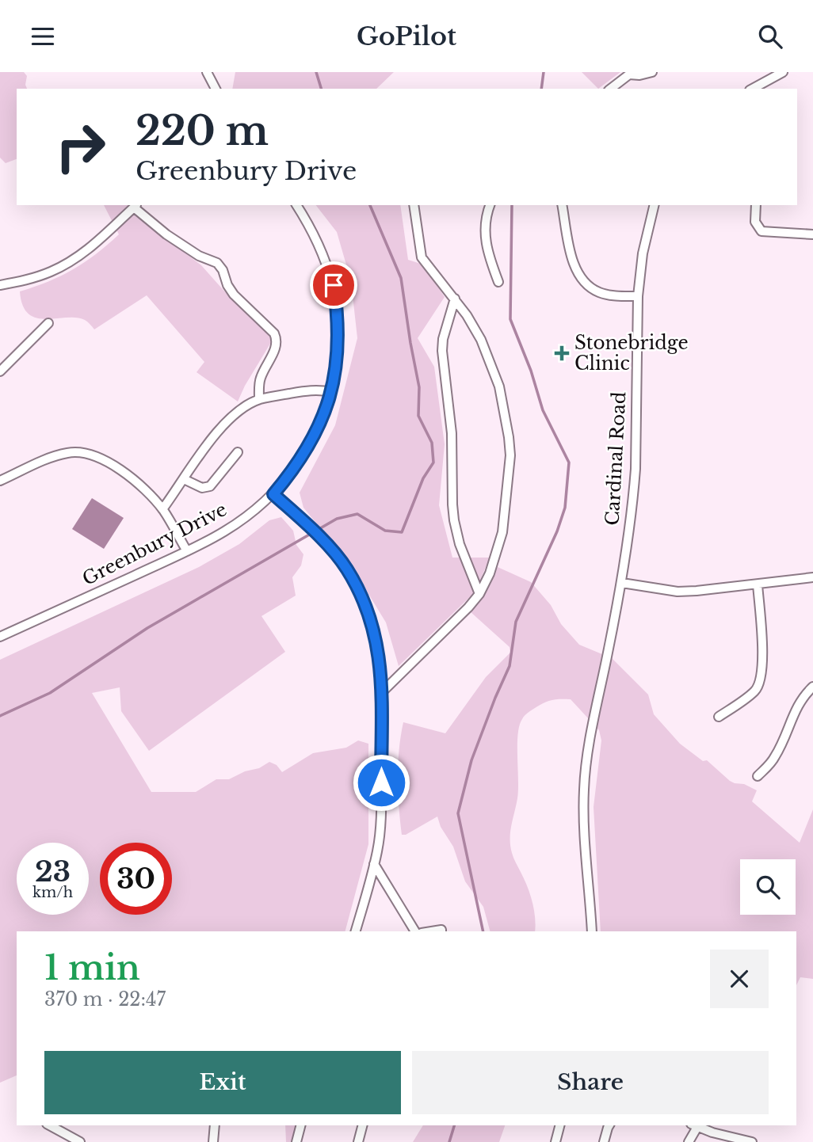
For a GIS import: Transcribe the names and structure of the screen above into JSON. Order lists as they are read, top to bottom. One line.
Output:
{"streets":{"street":["Cardinal Road","Greenbury Drive"]},"places":{"health":["Stonebridge Clinic"]},"page":{"header":"GoPilot","turn":["220 m","Greenbury Drive"],"speed":"23 km/h","limit":"30","heading":["1 min","370 m · 22:47"],"buttons":["Exit","Share"]}}
